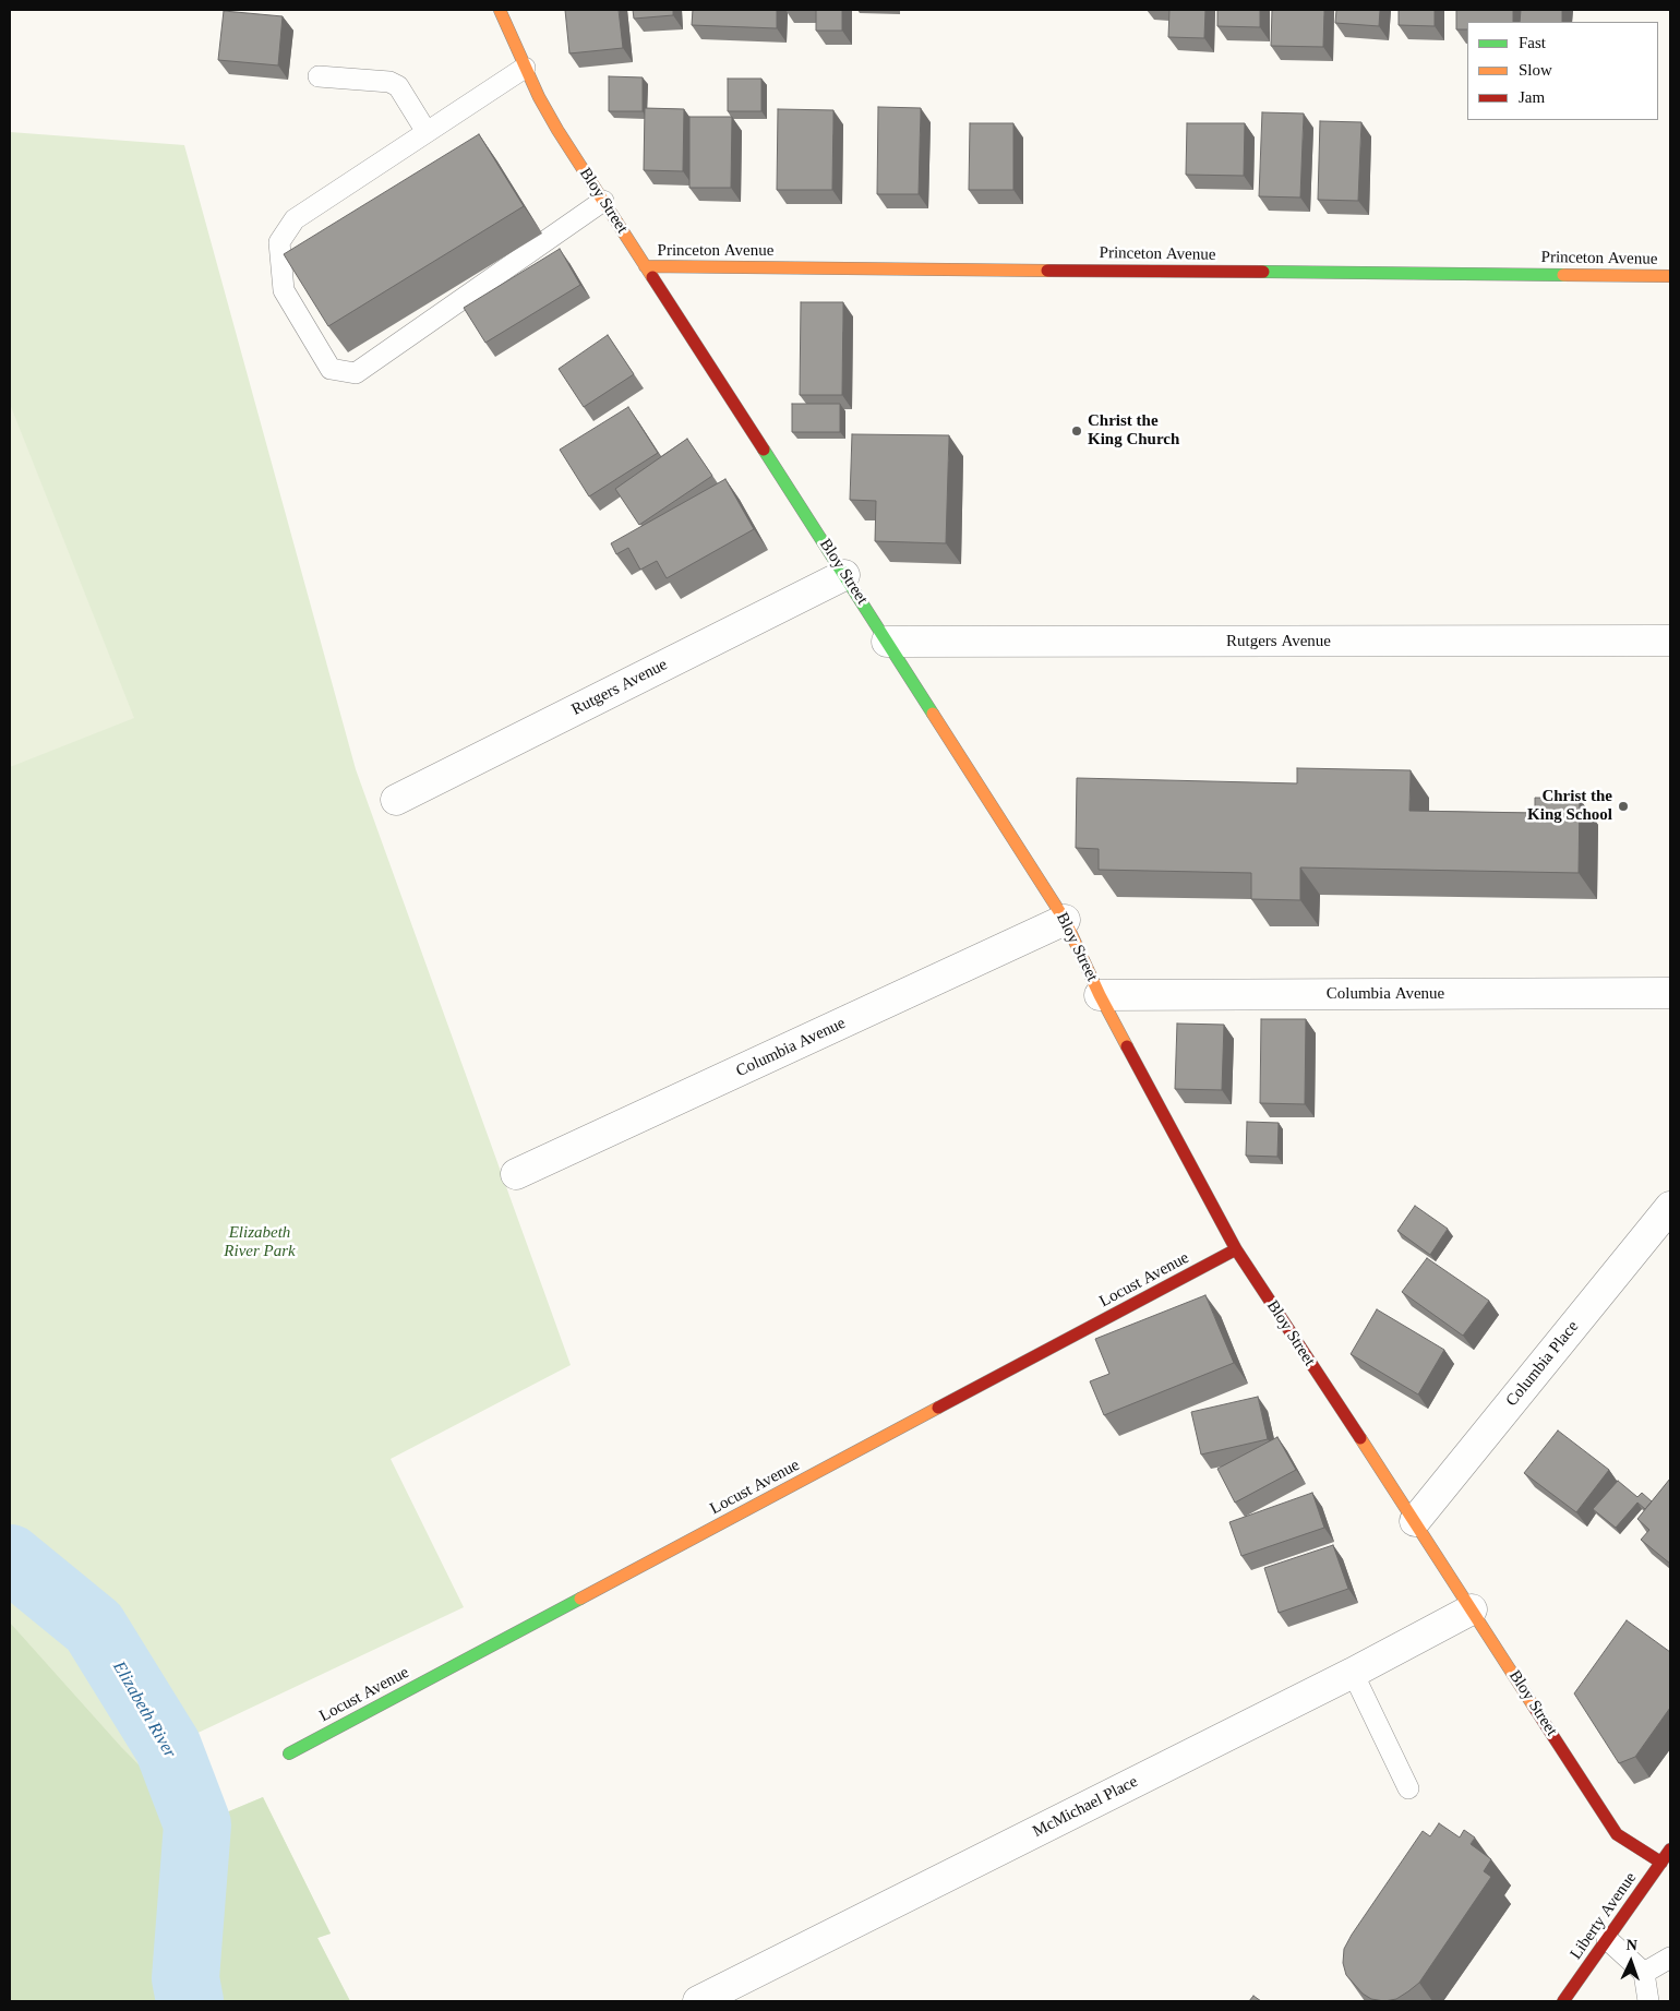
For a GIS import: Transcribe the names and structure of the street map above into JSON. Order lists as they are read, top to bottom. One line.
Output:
{"streets":{"street":["Bloy Street","Princeton Avenue","Rutgers Avenue","Columbia Avenue","Locust Avenue","Columbia Place","McMichael Place","Liberty Avenue"]},"crossings":[["Bloy Street","Princeton Avenue"],["Bloy Street","Rutgers Avenue"],["Bloy Street","Columbia Avenue"],["Bloy Street","Locust Avenue"],["Bloy Street","Columbia Place"],["Bloy Street","McMichael Place"],["Bloy Street","Liberty Avenue"]],"water":["Elizabeth River"],"parks":["Elizabeth River Park"],"places":["Christ the King Church","Christ the King School"],"legend":["Fast","Slow","Jam"],"north":"top"}
